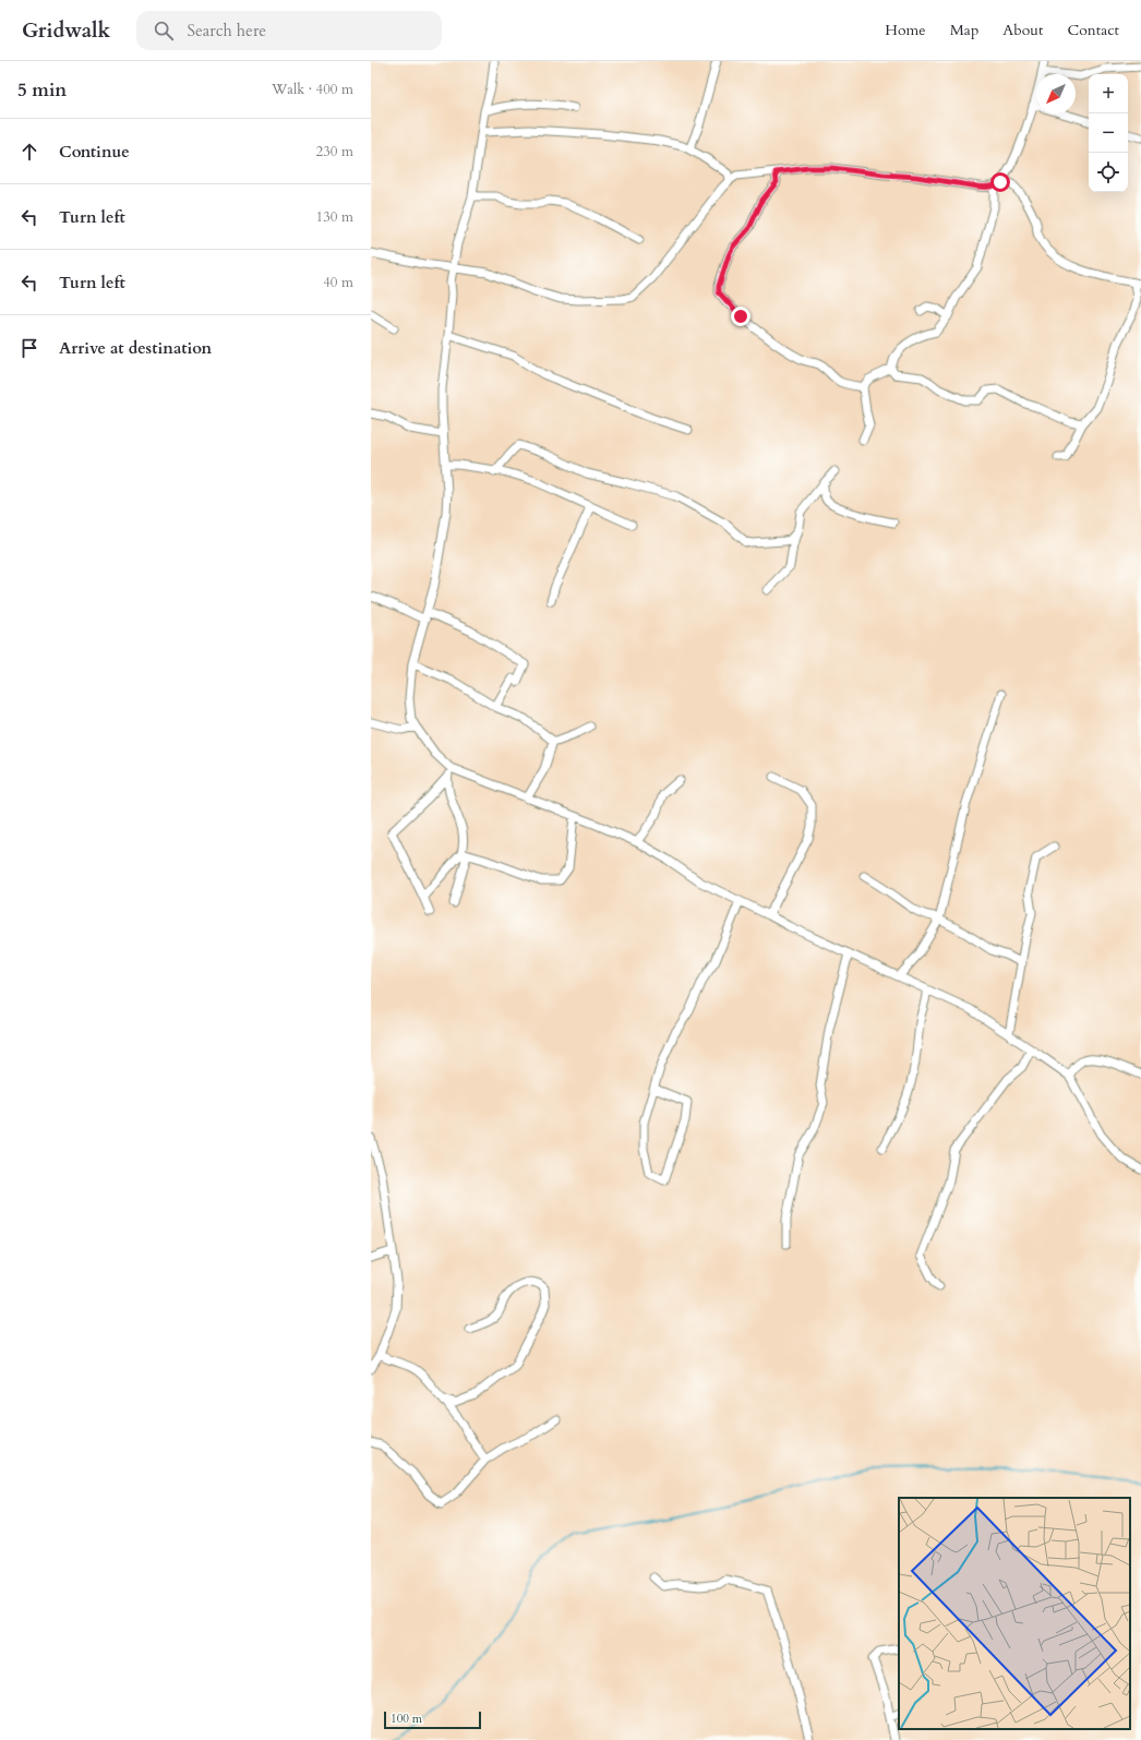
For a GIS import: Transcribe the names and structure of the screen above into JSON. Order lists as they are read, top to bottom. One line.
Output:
{"scale_bar":"100 m","north":"bottom left","page":{"header":"Gridwalk","search":"Search here","nav":["Home","Map","About","Contact"],"heading":["5 min","Walk · 400 m"],"map_buttons":["+","−"],"list":[["Continue","230 m"],["Turn left","130 m"],["Turn left","40 m"],"Arrive at destination"],"scale":"100 m"}}
